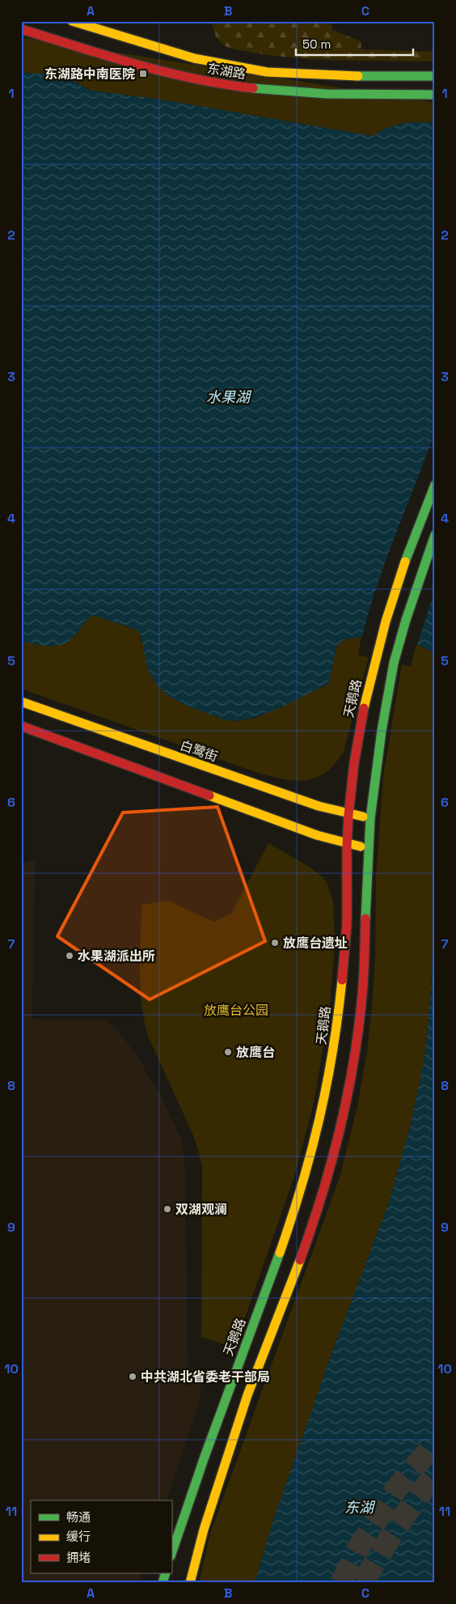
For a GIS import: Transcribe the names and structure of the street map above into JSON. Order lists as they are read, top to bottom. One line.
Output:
{"streets":{"main road":["东湖路","天鹅路","白鹭街"]},"crossings":[["天鹅路","白鹭街"]],"water":["水果湖","东湖"],"parks":["放鹰台公园"],"places":{"transit":["东湖路中南医院"],"other":["放鹰台遗址","水果湖派出所","放鹰台","双湖观澜","中共湖北省委老干部局"]},"legend":["畅通","缓行","拥堵"],"scale_bar":"50 m","grid":{"columns":["A","B","C"],"rows":["1","2","3","4","5","6","7","8","9","10","11"]}}
